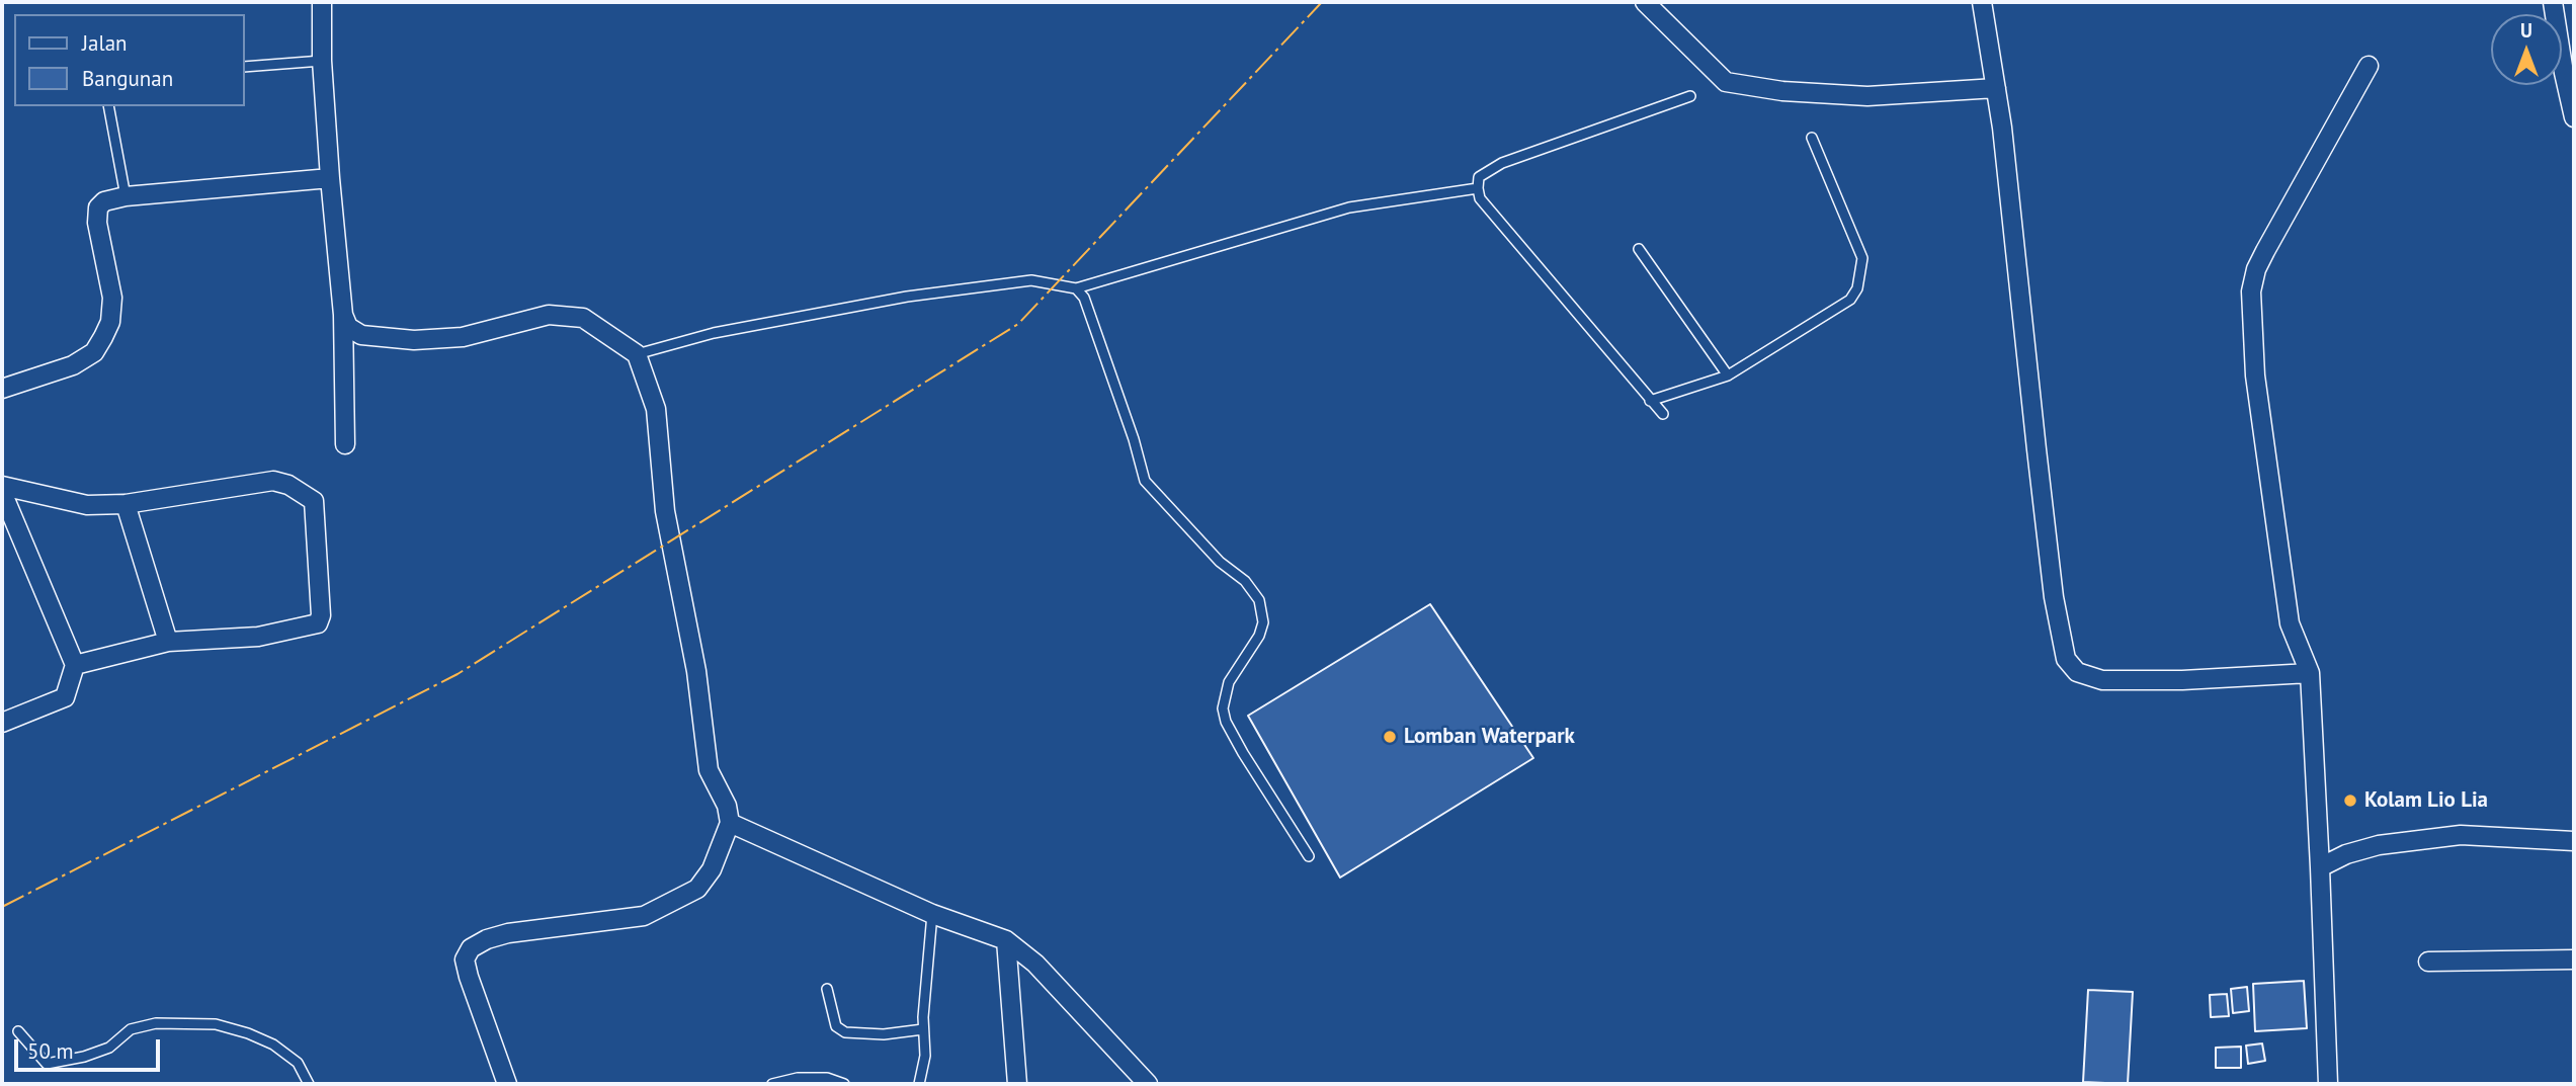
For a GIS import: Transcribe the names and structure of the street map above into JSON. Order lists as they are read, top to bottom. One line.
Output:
{"places":["Lomban Waterpark","Kolam Lio Lia"],"legend":["Jalan","Bangunan"],"scale_bar":"50 m","north":"top"}
